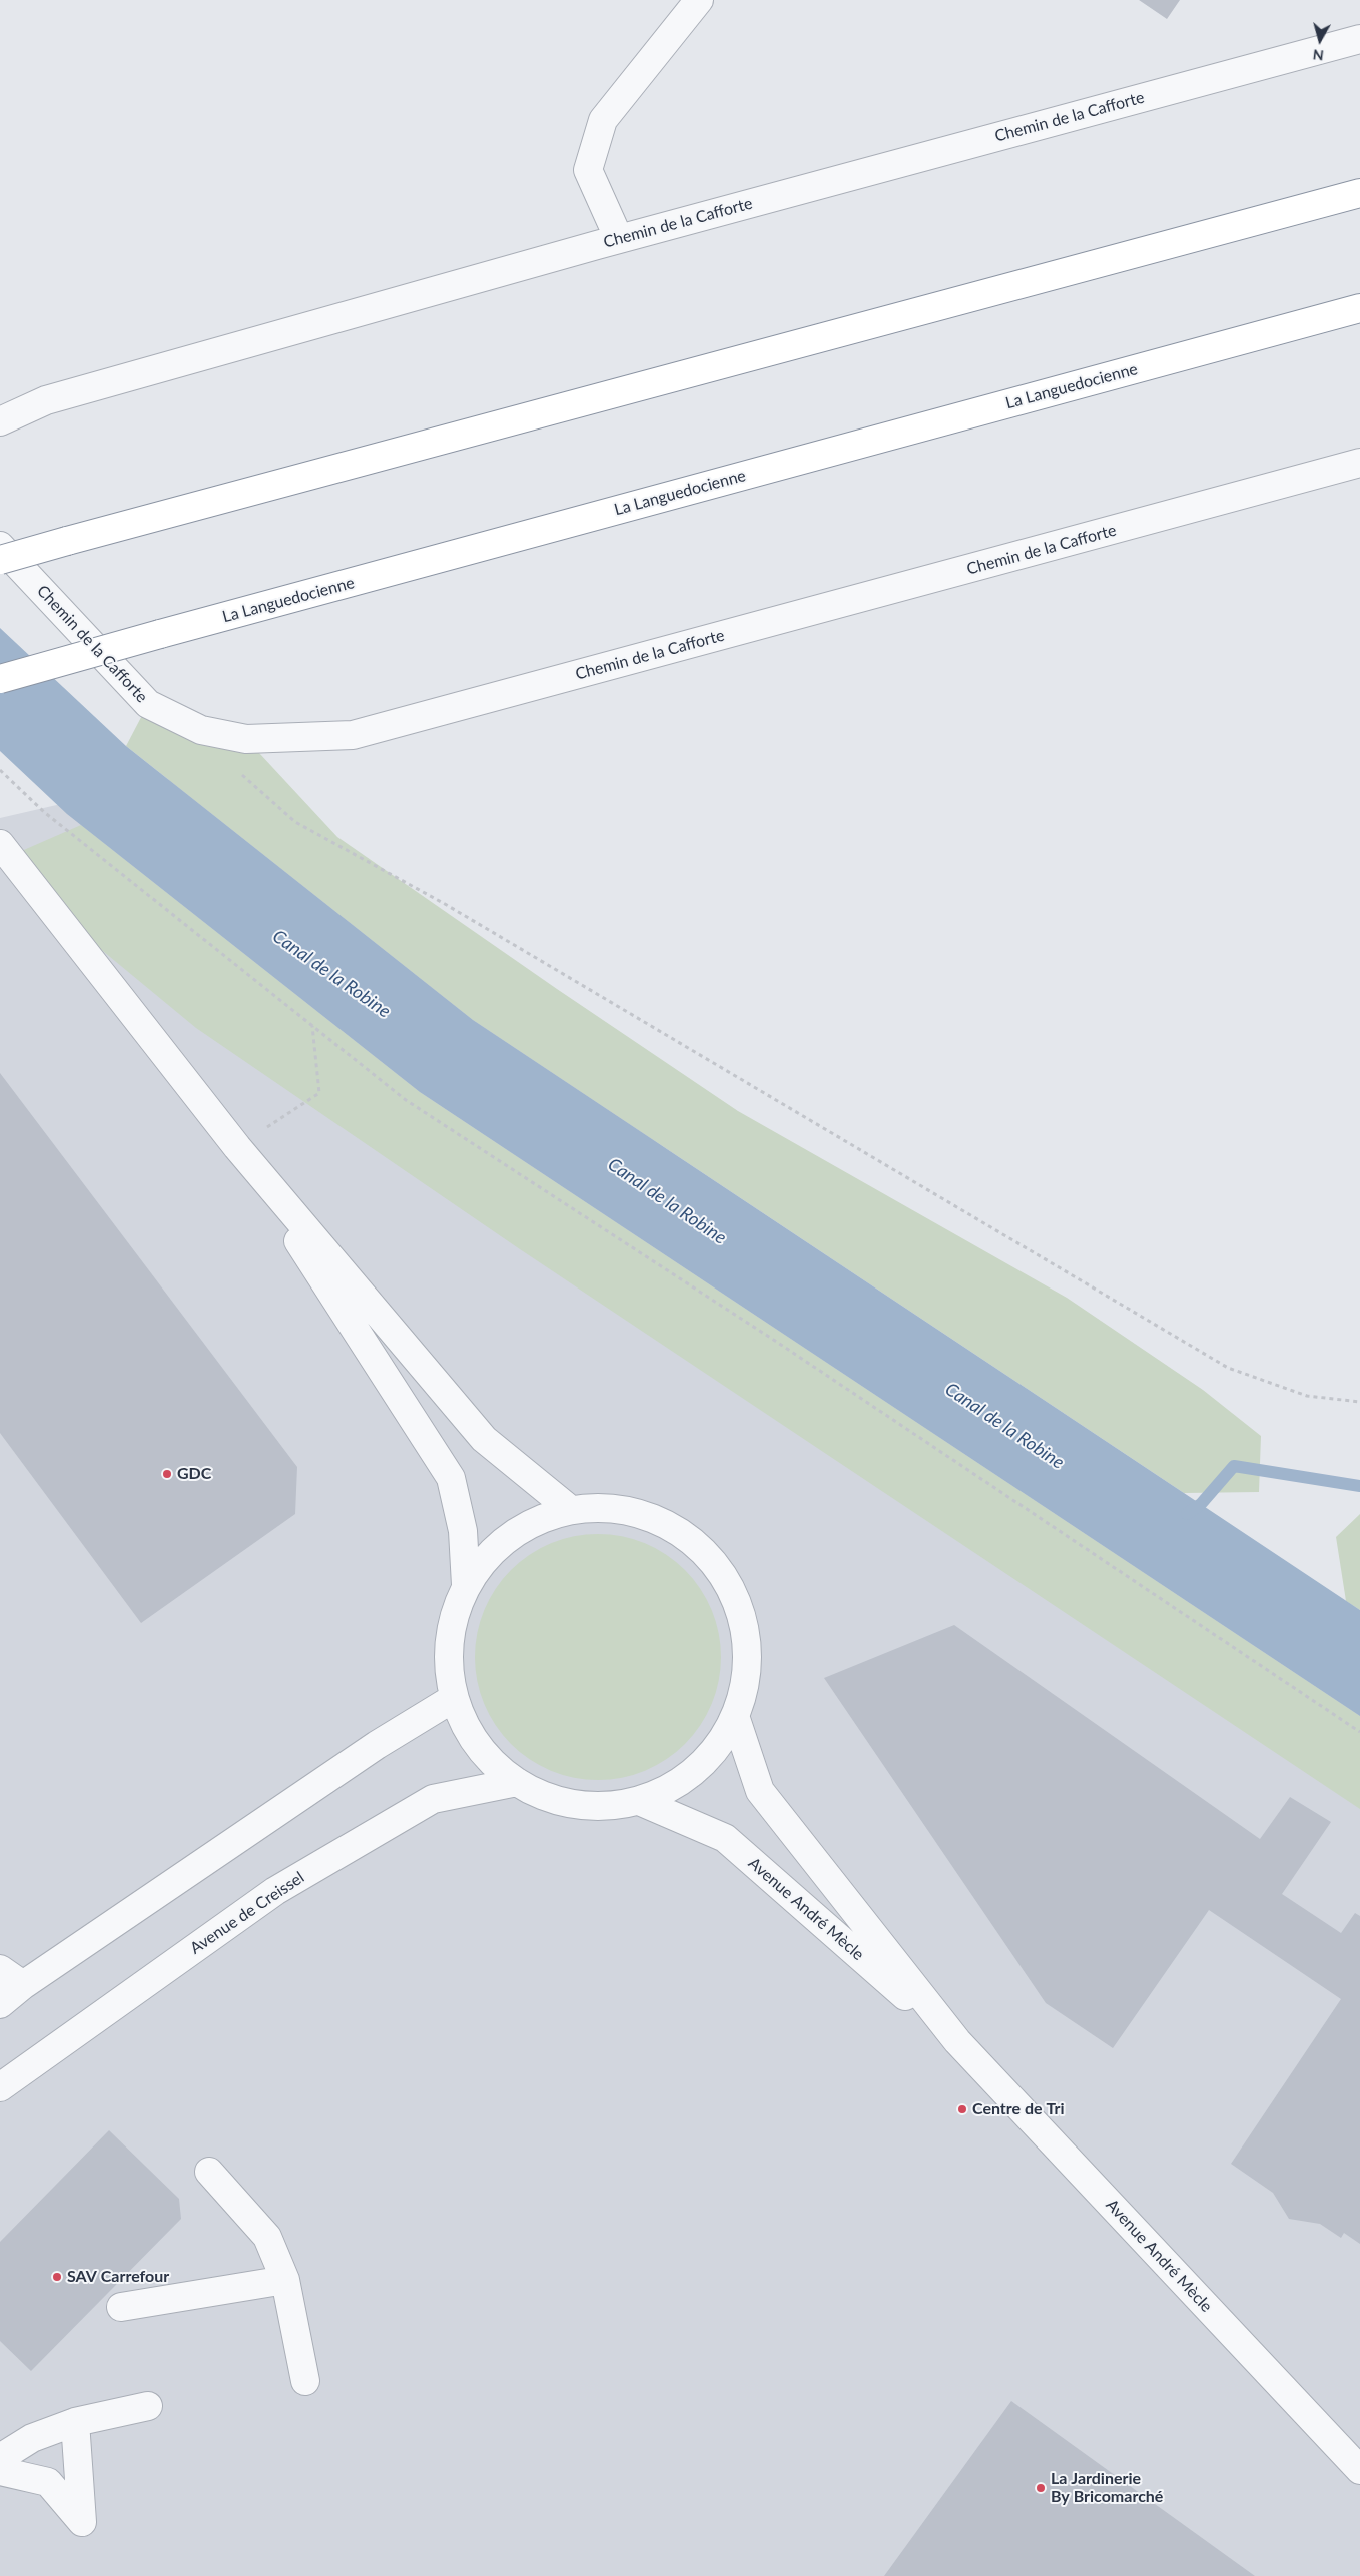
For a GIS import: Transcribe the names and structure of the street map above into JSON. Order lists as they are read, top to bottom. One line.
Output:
{"streets":{"highway":["La Languedocienne"],"street":["Chemin de la Cafforte","Avenue André Mècle","Avenue de Creissel"]},"water":["Canal de la Robine"],"places":["GDC","Centre de Tri","SAV Carrefour","La Jardinerie By Bricomarché"],"north":"bottom"}
